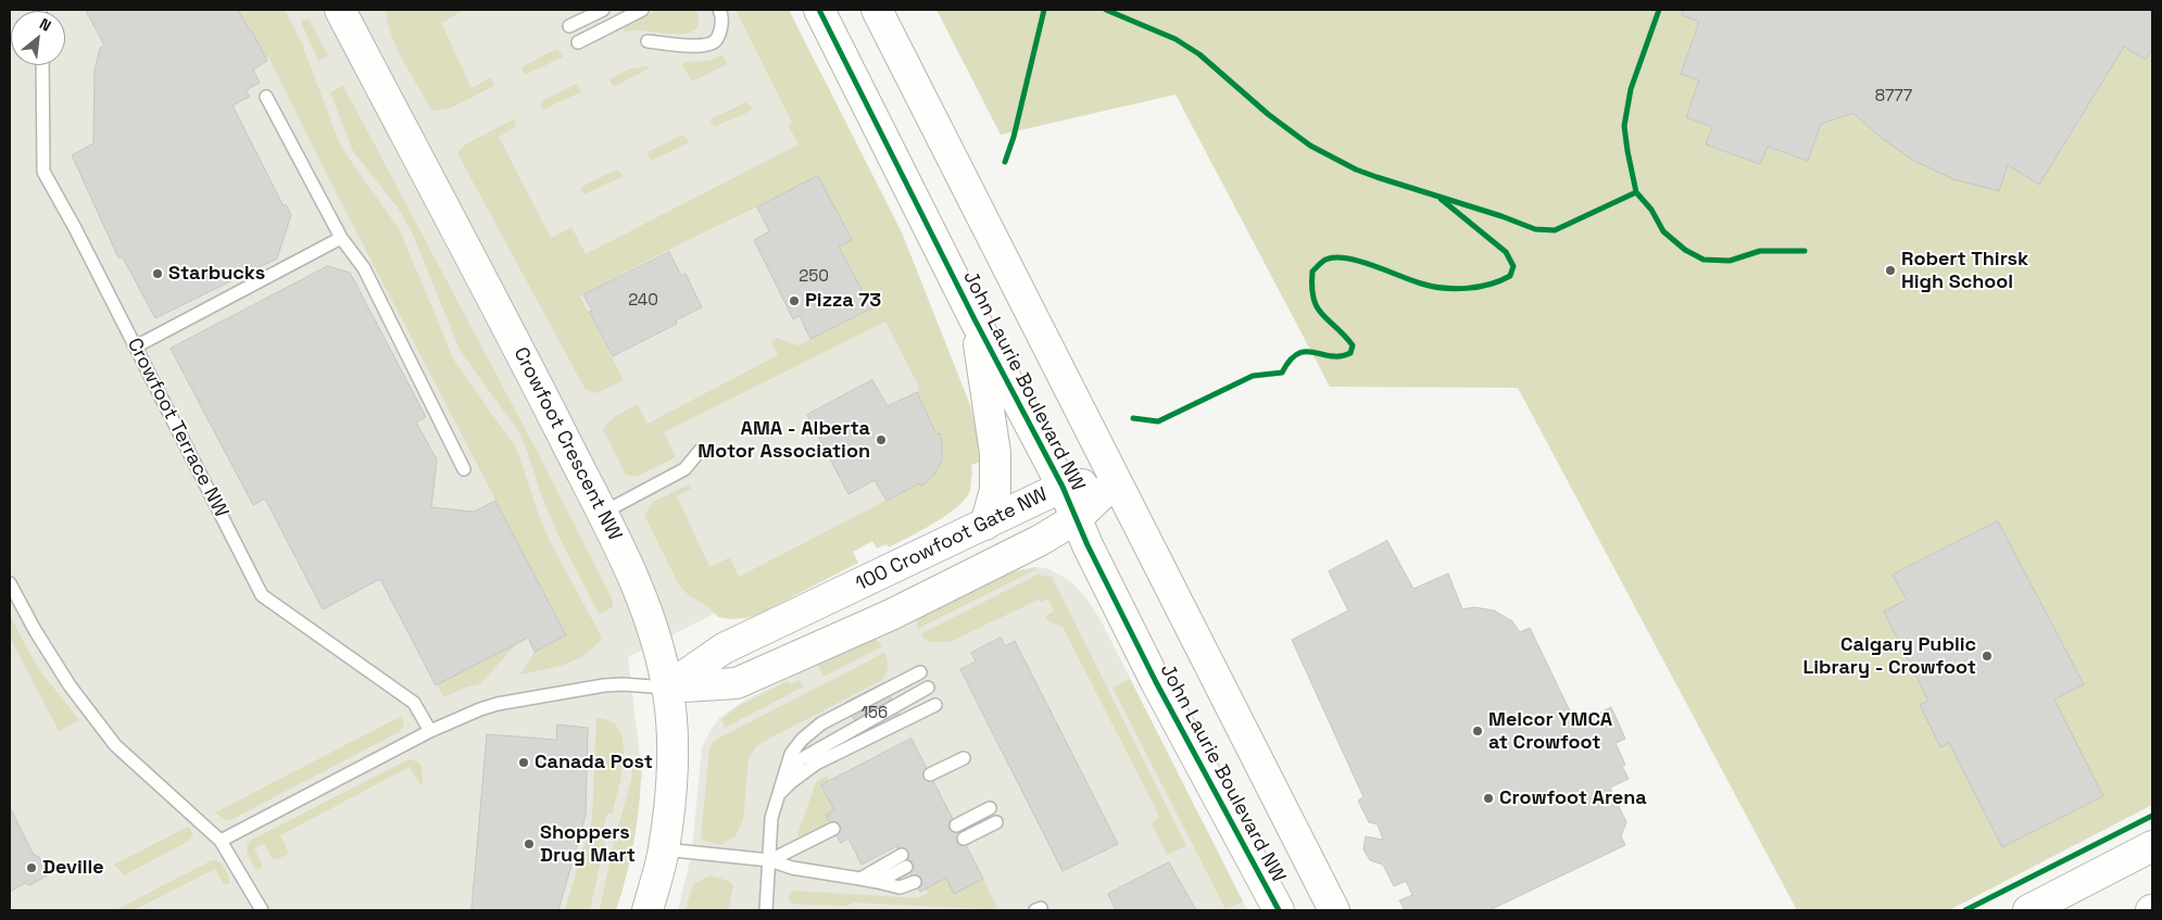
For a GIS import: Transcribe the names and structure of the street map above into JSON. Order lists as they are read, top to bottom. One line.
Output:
{"streets":{"street":["John Laurie Boulevard NW","Crowfoot Crescent NW","100 Crowfoot Gate NW"],"lane":["Crowfoot Terrace NW"]},"crossings":[["John Laurie Boulevard NW","100 Crowfoot Gate NW"],["Crowfoot Crescent NW","100 Crowfoot Gate NW"]],"places":["Robert Thirsk High School","Starbucks","Pizza 73","AMA - Alberta Motor Association","Calgary Public Library - Crowfoot","Melcor YMCA at Crowfoot","Canada Post","Crowfoot Arena","Shoppers Drug Mart","Deville"],"house_numbers":["8777","250","240","156"],"north":"top right"}
